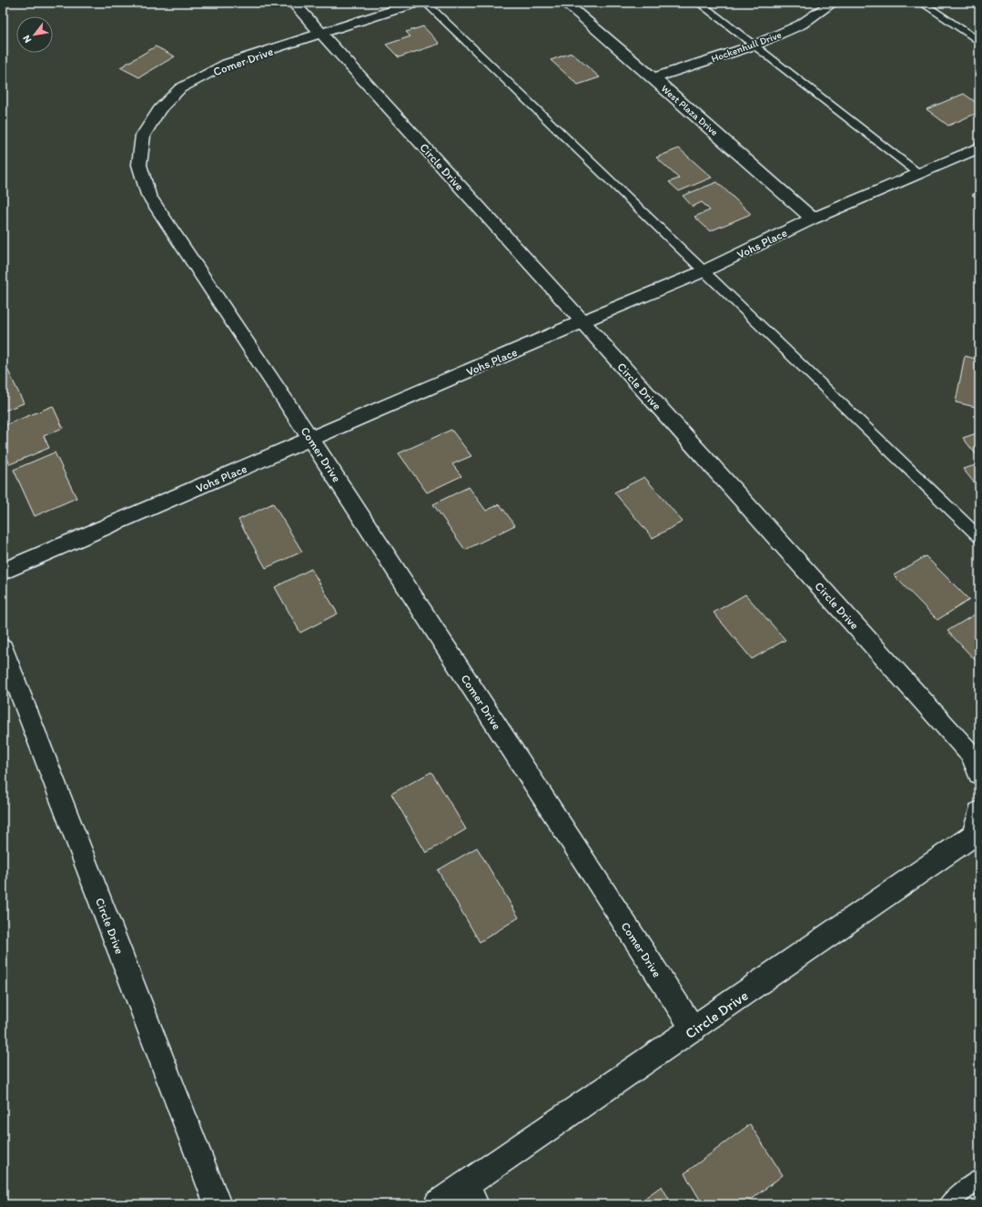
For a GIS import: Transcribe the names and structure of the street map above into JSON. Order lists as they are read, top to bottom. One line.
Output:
{"streets":{"street":["Hockenhull Drive","Comer Drive","West Plaza Drive","Circle Drive","Vohs Place"]},"crossings":[["Hockenhull Drive","West Plaza Drive"],["Comer Drive","Circle Drive"],["Comer Drive","Vohs Place"],["West Plaza Drive","Vohs Place"],["Circle Drive","Vohs Place"]],"north":"bottom left"}
